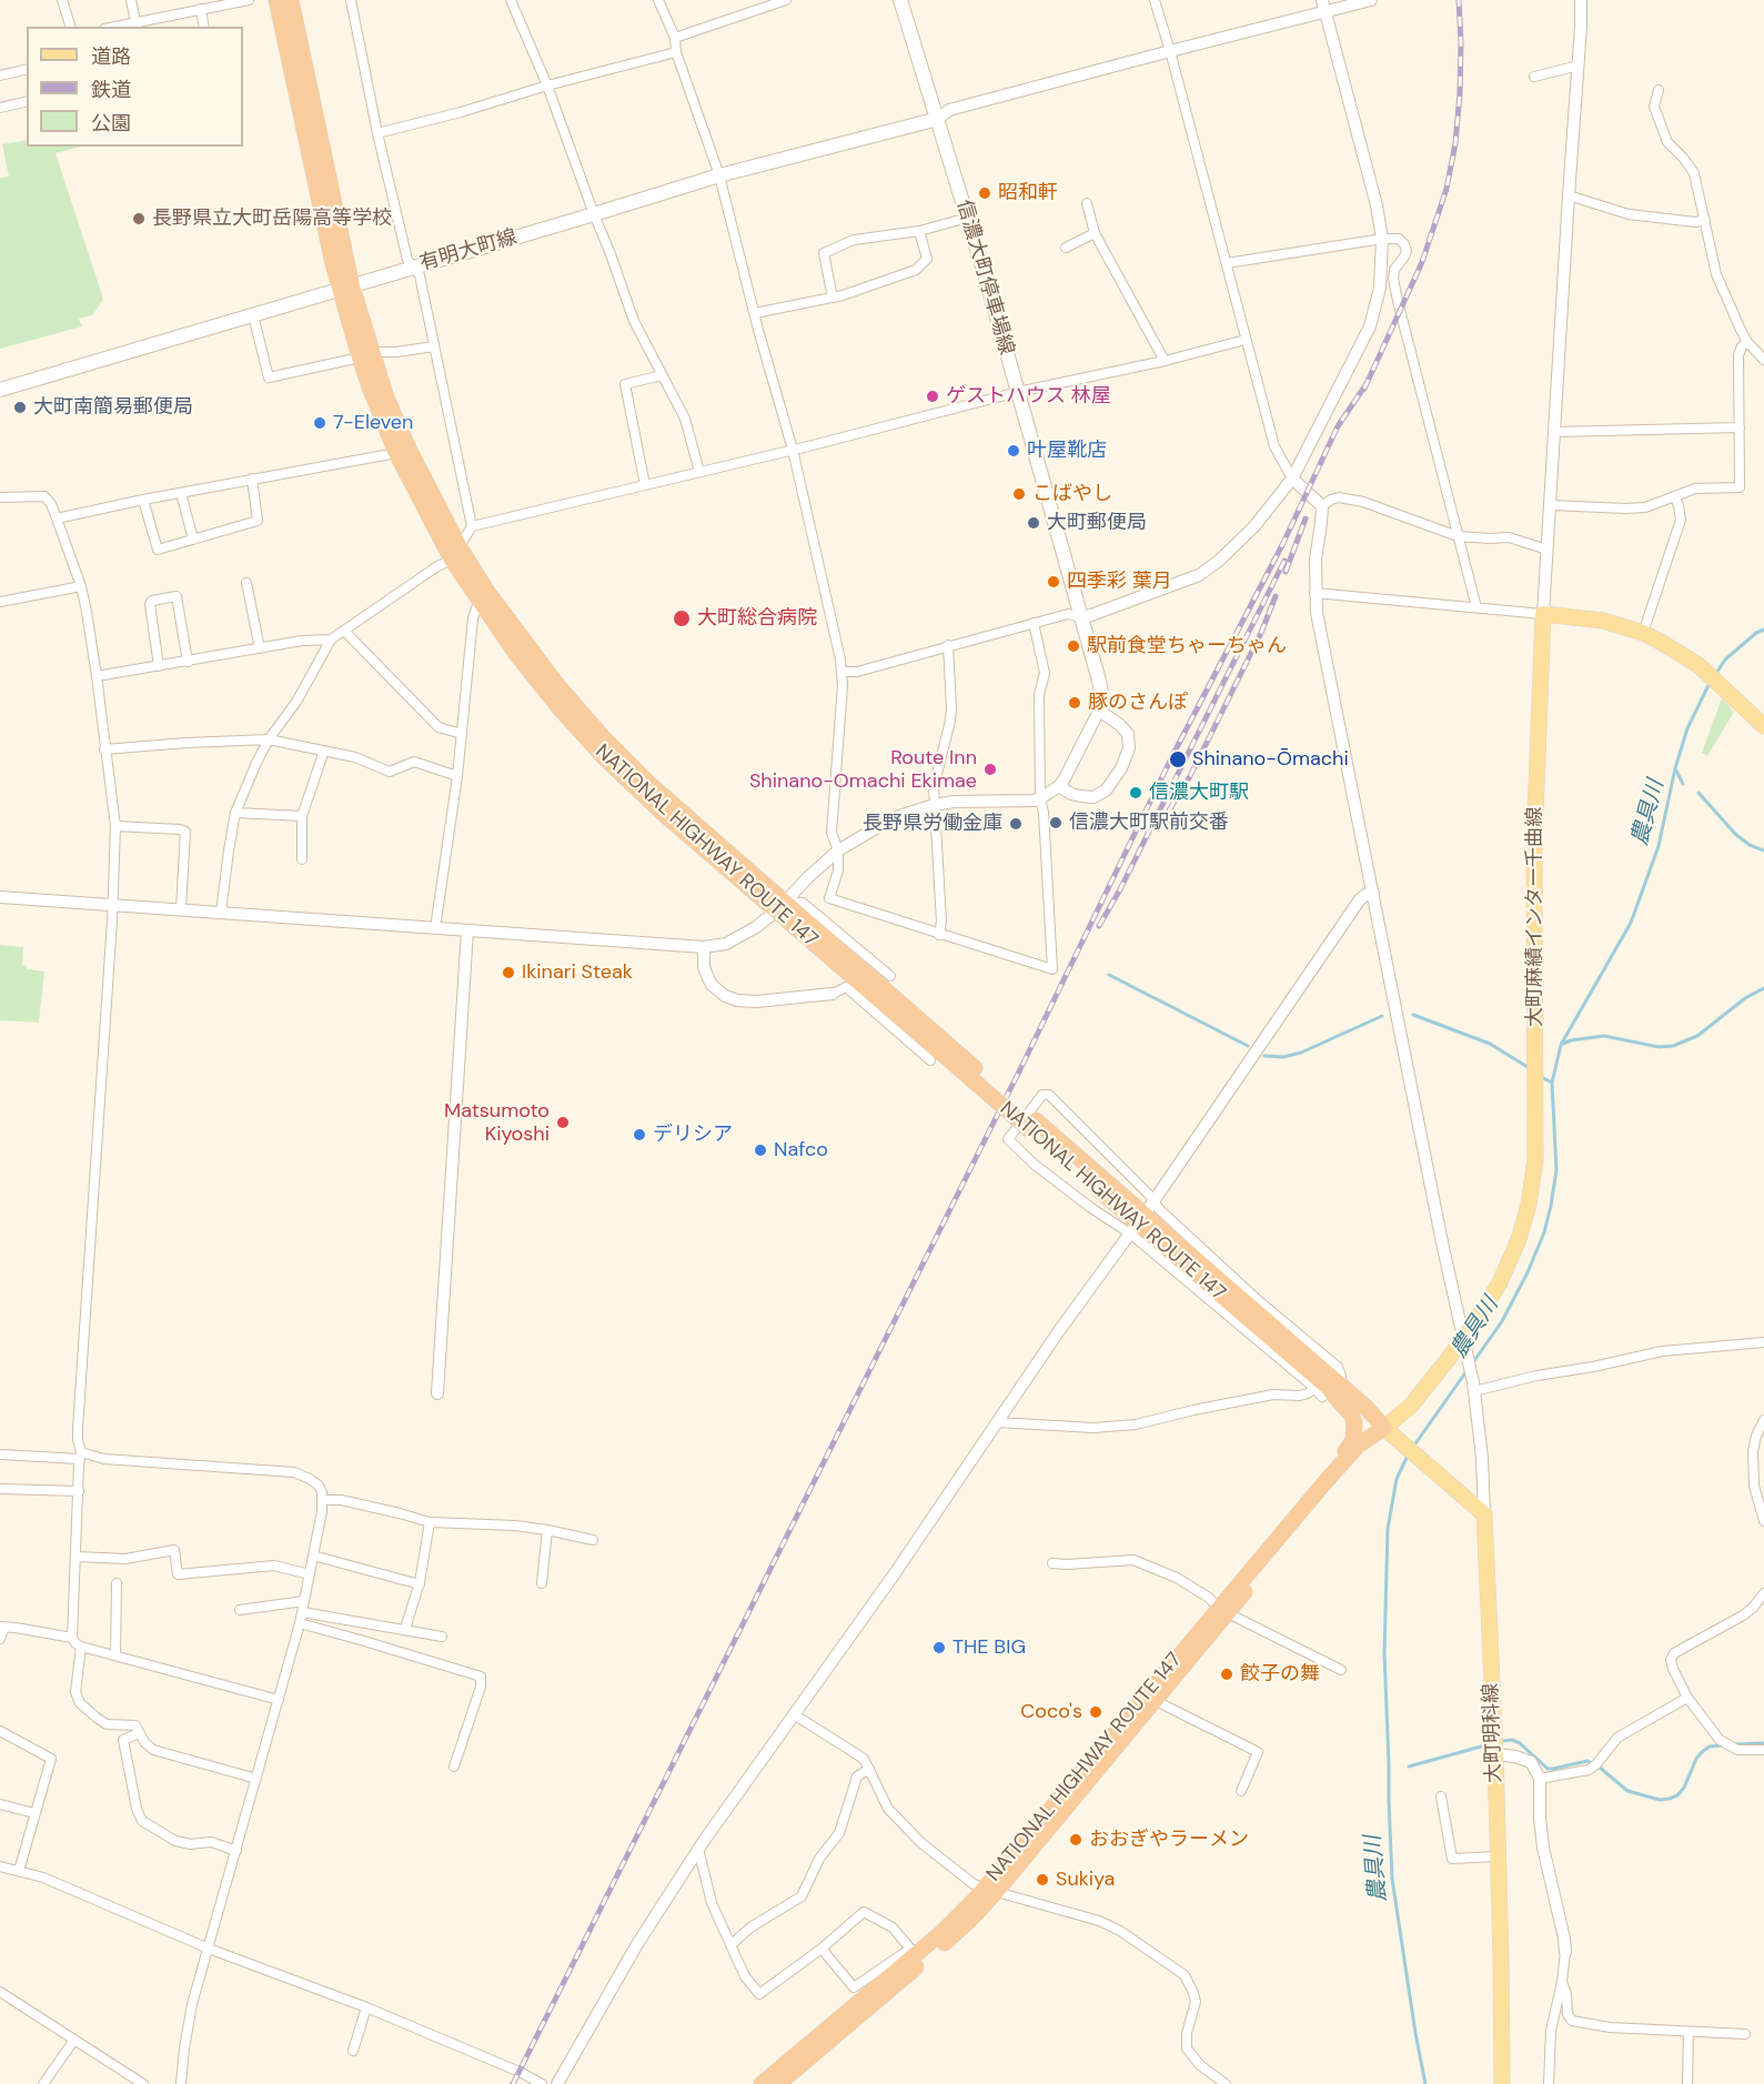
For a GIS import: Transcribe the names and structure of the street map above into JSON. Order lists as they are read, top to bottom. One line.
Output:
{"streets":{"highway":["NATIONAL HIGHWAY ROUTE 147"],"main road":["有明大町線","信濃大町停車場線","大町麻績インター千曲線","大町明科線"]},"crossings":[["有明大町線","信濃大町停車場線"],["有明大町線","NATIONAL HIGHWAY ROUTE 147"],["NATIONAL HIGHWAY ROUTE 147","大町麻績インター千曲線"]],"water":["農具川"],"places":["昭和軒","長野県立大町岳陽高等学校","ゲストハウス 林屋","大町南簡易郵便局","7-Eleven","叶屋靴店","こばやし","大町郵便局","四季彩 葉月","大町総合病院","駅前食堂ちゃーちゃん","豚のさんぽ","Shinano-Ōmachi","Route Inn Shinano-Omachi Ekimae","信濃大町駅","信濃大町駅前交番","長野県労働金庫","Ikinari Steak","Matsumoto Kiyoshi","デリシア","Nafco","THE BIG","餃子の舞","Coco's","おおぎやラーメン","Sukiya"],"legend":["道路","鉄道","公園"]}
